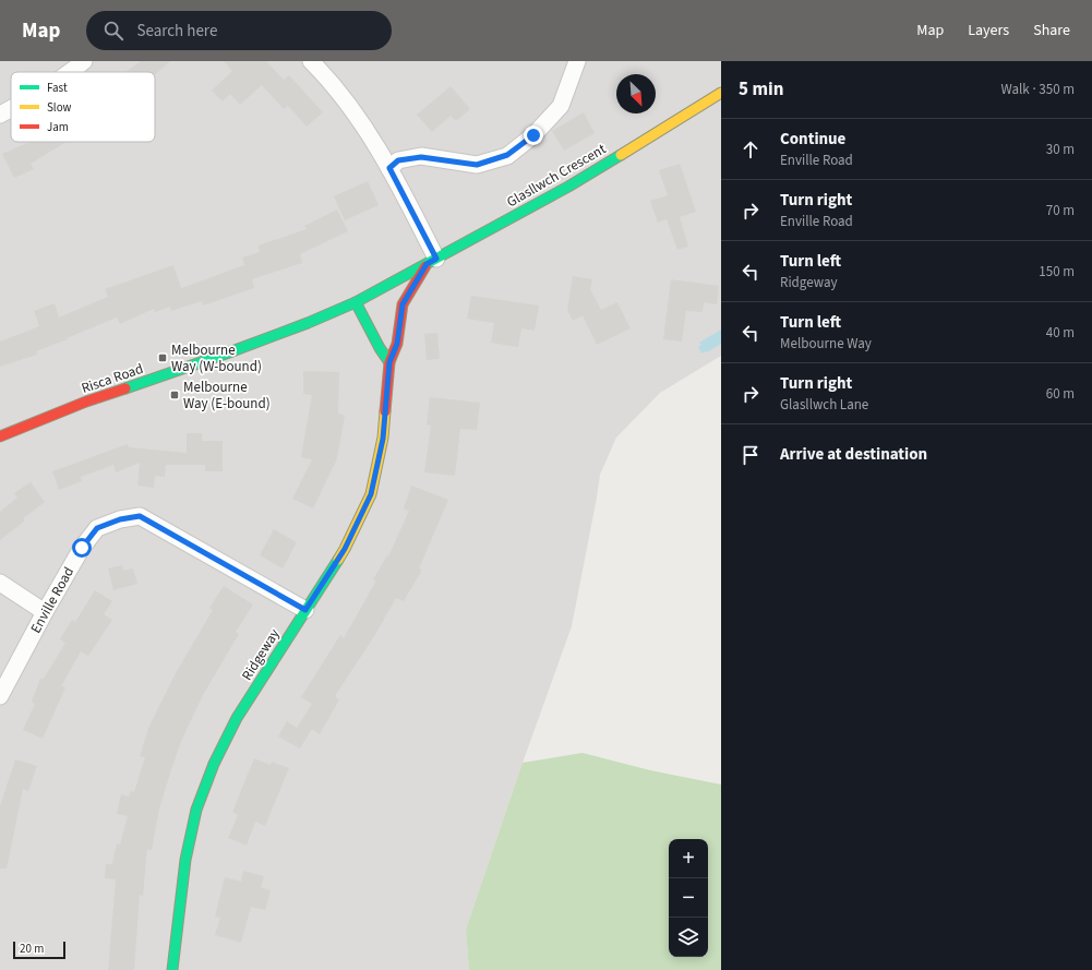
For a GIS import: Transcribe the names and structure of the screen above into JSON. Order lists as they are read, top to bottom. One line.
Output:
{"streets":{"street":["Glasllwch Crescent","Risca Road","Enville Road","Ridgeway"]},"crossings":[["Glasllwch Crescent","Risca Road"],["Glasllwch Crescent","Ridgeway"],["Enville Road","Ridgeway"]],"places":{"transit":["Melbourne Way (W-bound)","Melbourne Way (E-bound)"]},"legend":["Fast","Slow","Jam"],"scale_bar":"20 m","north":"bottom right","page":{"header":"Map","search":"Search here","nav":["Map","Layers","Share"],"heading":["5 min","Walk · 350 m"],"list":[["Continue","Enville Road","30 m"],["Turn right","Enville Road","70 m"],["Turn left","Ridgeway","150 m"],["Turn left","Melbourne Way","40 m"],["Turn right","Glasllwch Lane","60 m"],"Arrive at destination"],"map_buttons":["+","−"],"scale":"20 m"}}
